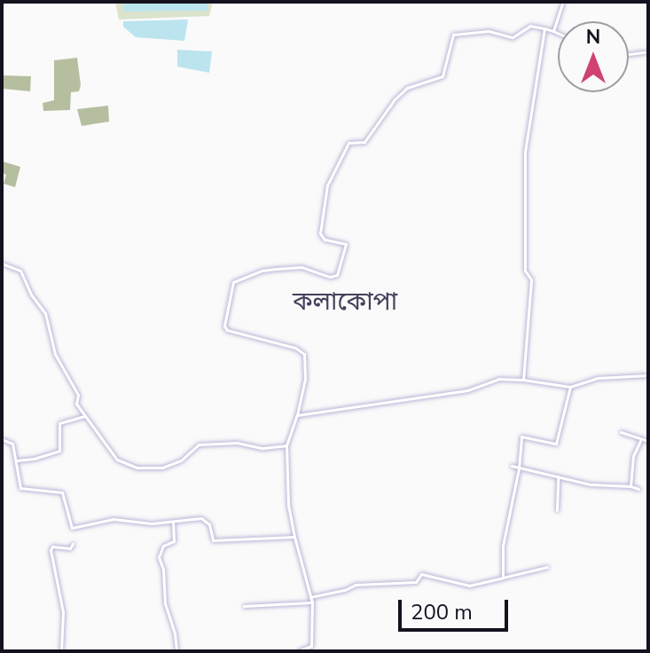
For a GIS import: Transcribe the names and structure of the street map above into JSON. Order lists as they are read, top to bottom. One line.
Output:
{"districts":["কলাকোপা"],"scale_bar":"200 m","north":"top"}
